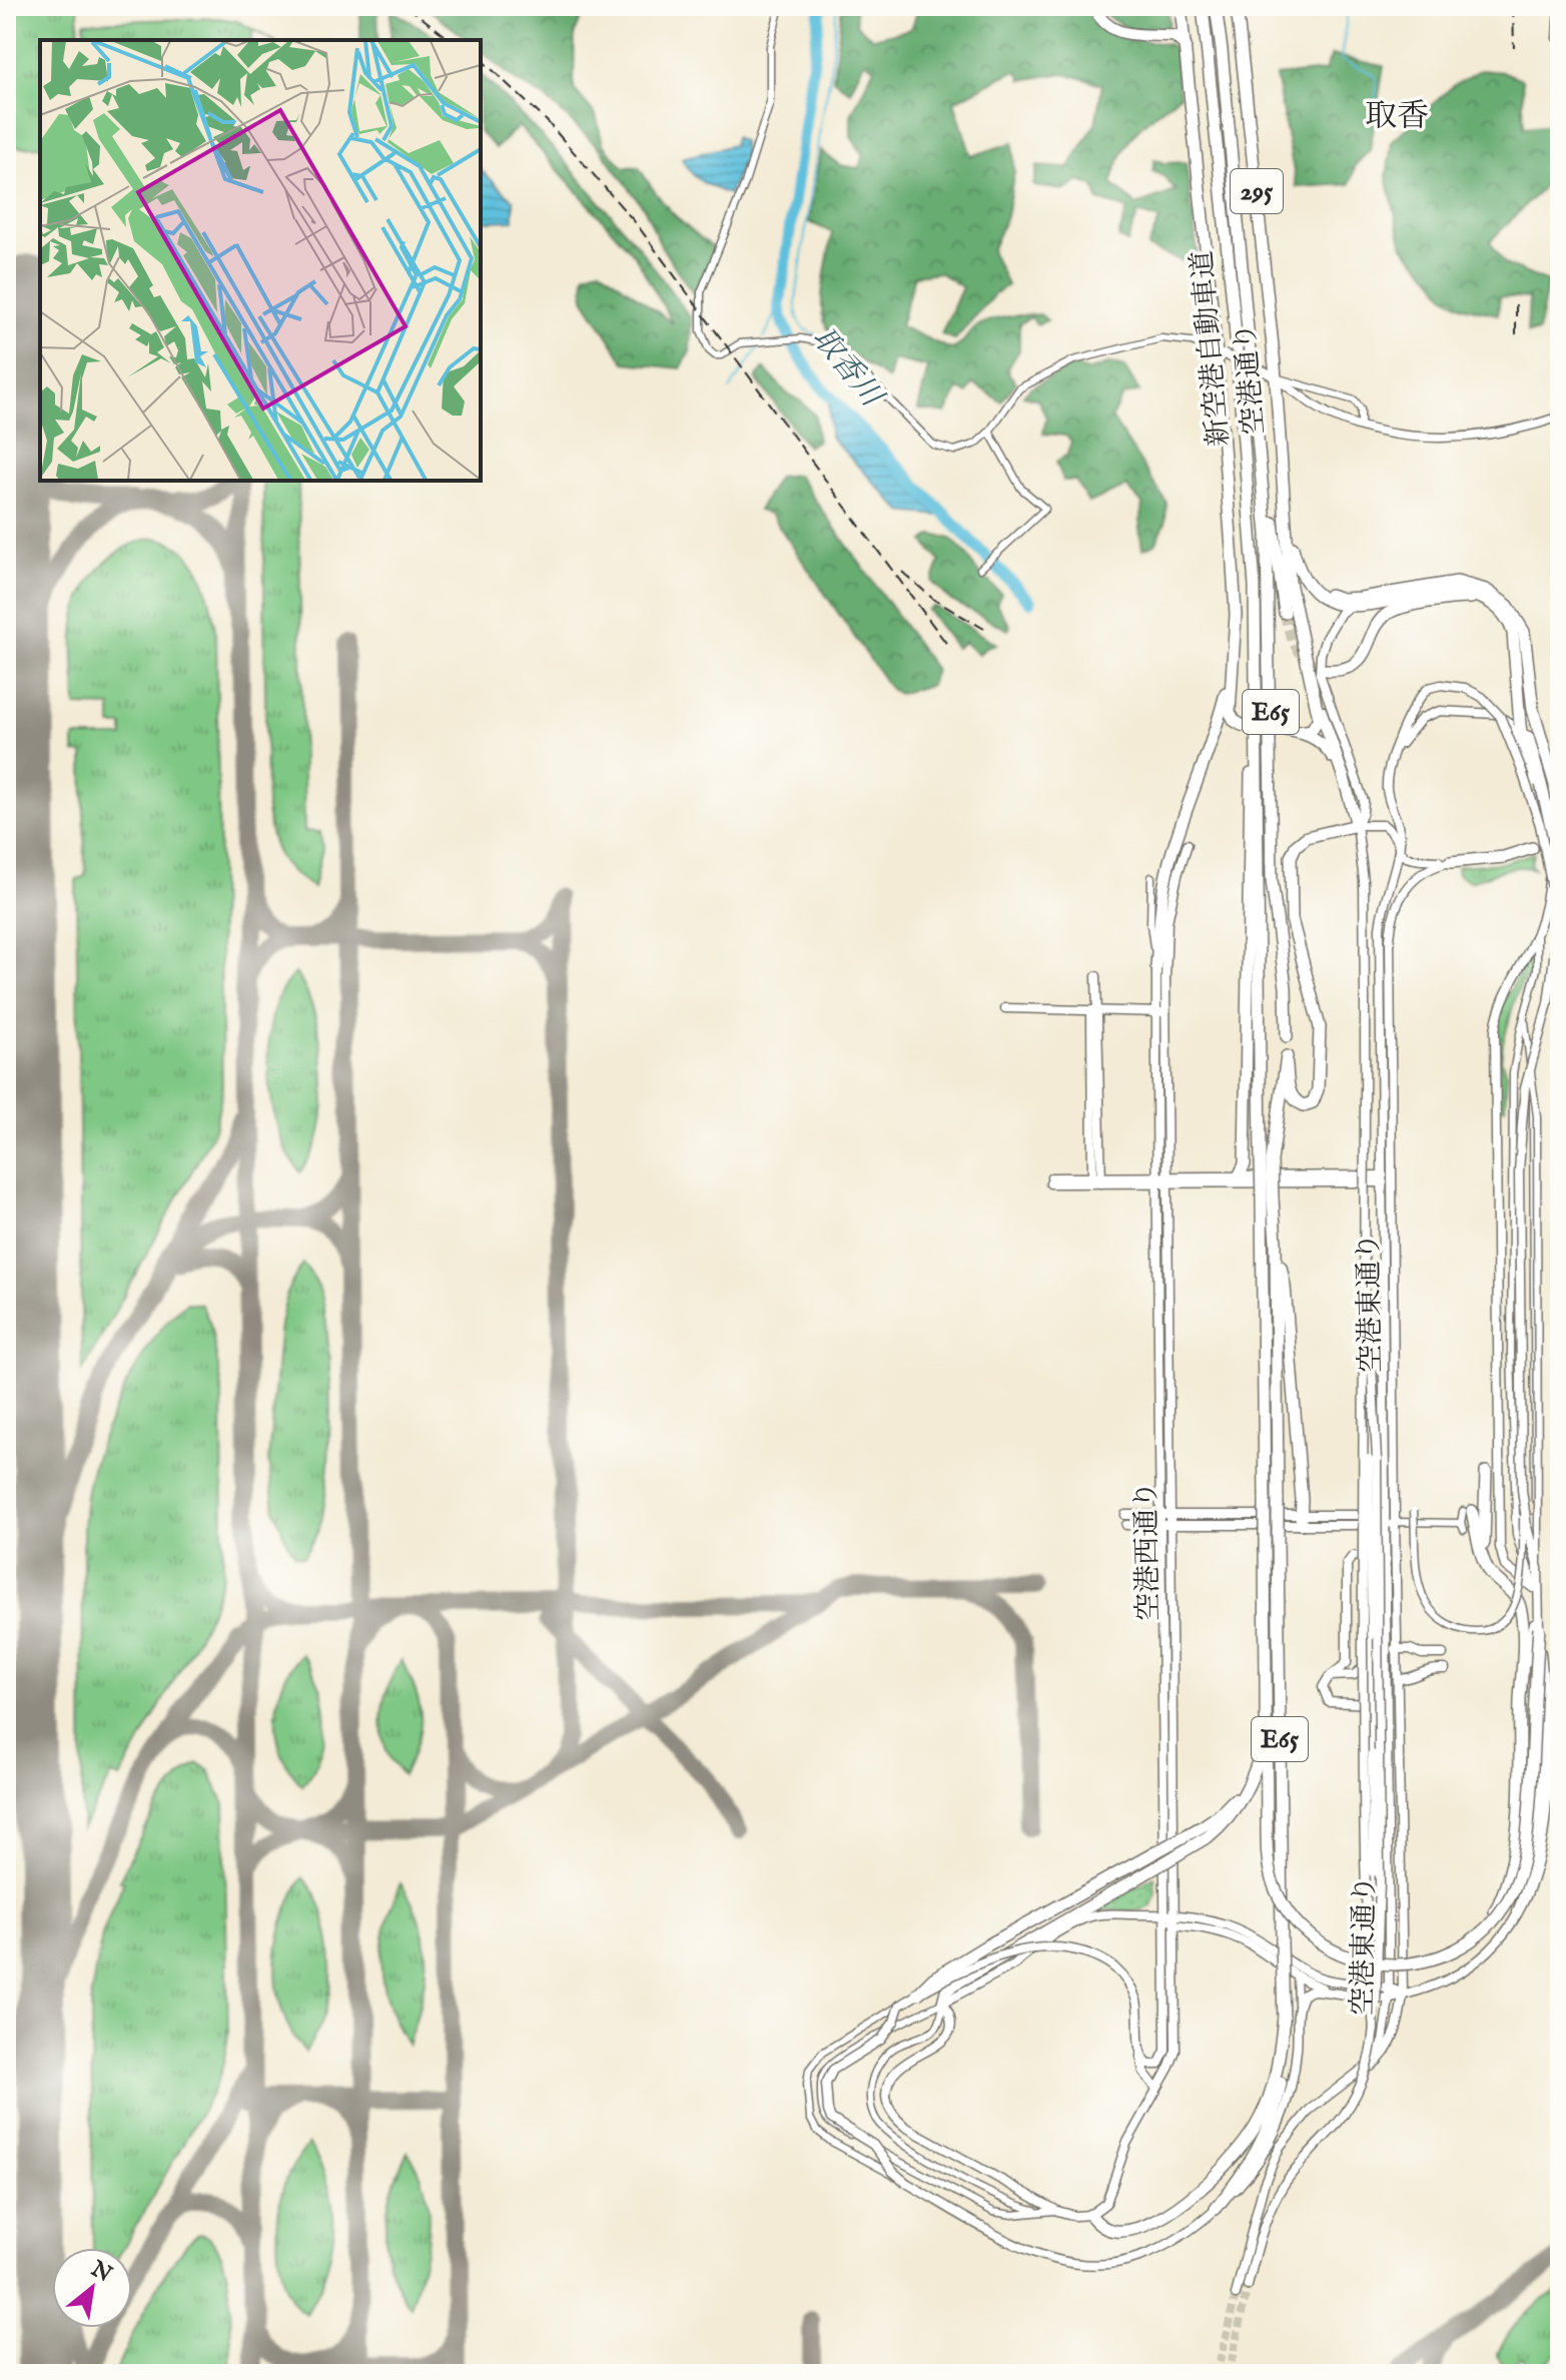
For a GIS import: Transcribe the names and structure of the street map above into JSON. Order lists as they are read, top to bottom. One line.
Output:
{"streets":{"highway":["295","新空港自動車道","空港通り","E65"],"street":["空港東通り","空港西通り"]},"crossings":[["295","空港通り"],["295","E65"],["295","空港西通り"],["新空港自動車道","E65"]],"districts":["取香"],"water":["取香川"],"north":"top right"}
